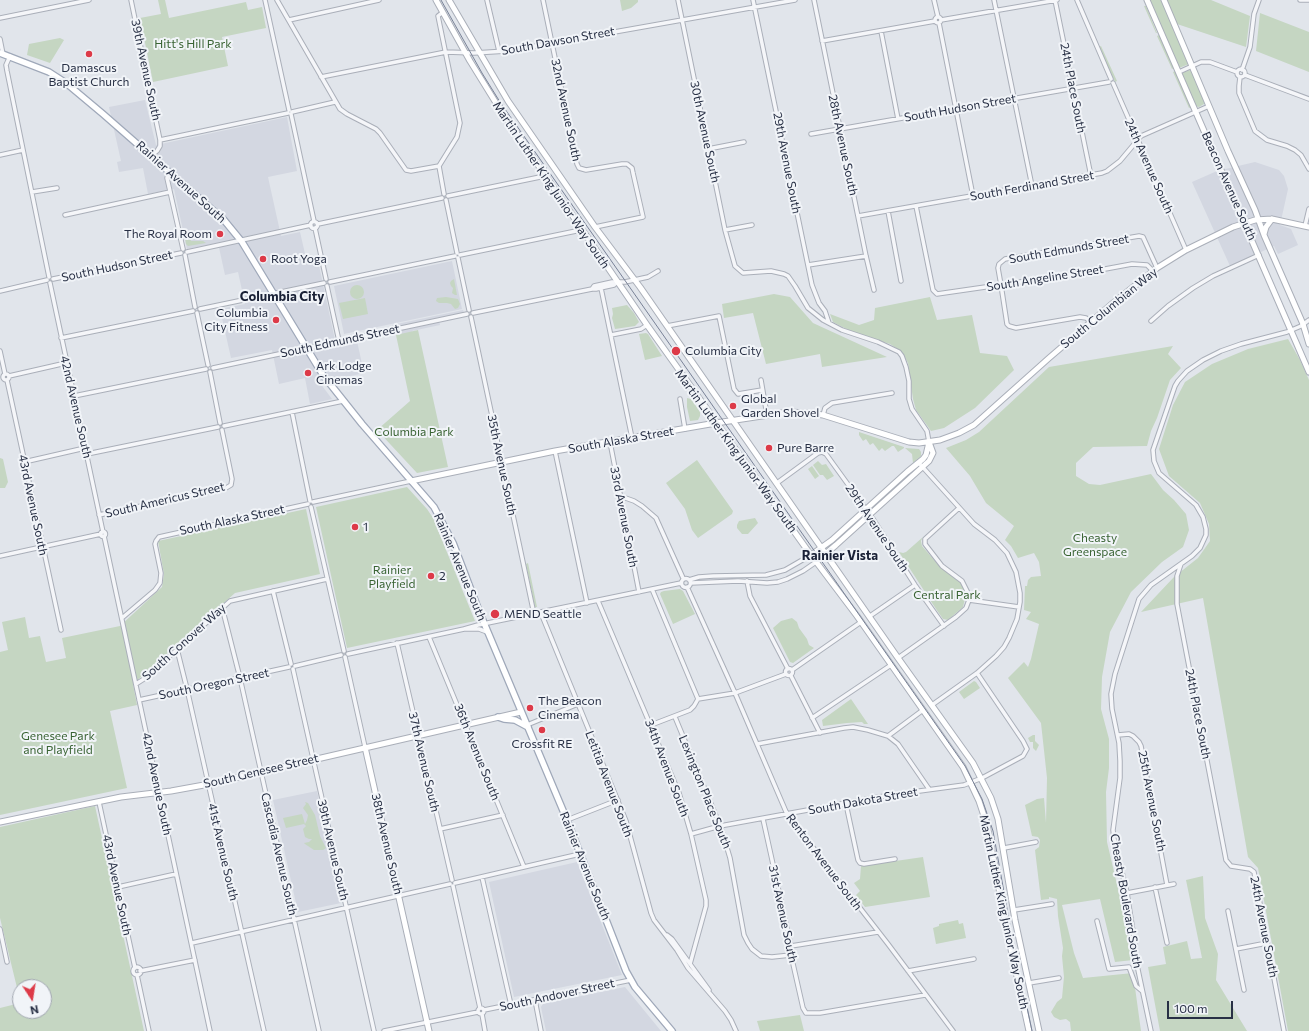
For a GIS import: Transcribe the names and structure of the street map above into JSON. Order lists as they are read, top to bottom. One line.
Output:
{"streets":{"main road":["Rainier Avenue South","Martin Luther King Junior Way South","Beacon Avenue South","South Columbian Way","South Alaska Street","South Genesee Street","38th Avenue South"],"street":["South Dawson Street","39th Avenue South","24th Place South","South Hudson Street","32nd Avenue South","30th Avenue South","28th Avenue South","29th Avenue South","24th Avenue South","South Ferdinand Street","South Edmunds Street","South Angeline Street","42nd Avenue South","35th Avenue South","South Americus Street","43rd Avenue South","33rd Avenue South","South Conover Way","South Oregon Street","36th Avenue South","37th Avenue South","34th Avenue South","Letitia Avenue South","Lexington Place South","South Dakota Street","25th Avenue South","41st Avenue South","Cascadia Avenue South","Renton Avenue South","Cheasty Boulevard South","31st Avenue South","South Andover Street"]},"crossings":[["South Dawson Street","32nd Avenue South"],["South Dawson Street","30th Avenue South"],["South Dawson Street","29th Avenue South"],["South Dawson Street","Martin Luther King Junior Way South"],["39th Avenue South","South Conover Way"],["39th Avenue South","South Oregon Street"],["39th Avenue South","South Genesee Street"],["24th Place South","South Hudson Street"],["24th Place South","24th Avenue South"],["24th Place South","South Ferdinand Street"],["24th Place South","Cheasty Boulevard South"],["South Hudson Street","28th Avenue South"],["South Hudson Street","24th Avenue South"],["South Hudson Street","Rainier Avenue South"],["South Hudson Street","42nd Avenue South"],["32nd Avenue South","Martin Luther King Junior Way South"],["30th Avenue South","29th Avenue South"],["28th Avenue South","South Ferdinand Street"],["29th Avenue South","Martin Luther King Junior Way South"],["24th Avenue South","South Ferdinand Street"],["24th Avenue South","South Columbian Way"],["Rainier Avenue South","South Edmunds Street"],["Rainier Avenue South","42nd Avenue South"],["Rainier Avenue South","South Alaska Street"],["Rainier Avenue South","South Oregon Street"],["Rainier Avenue South","South Genesee Street"],["Rainier Avenue South","South Andover Street"],["Martin Luther King Junior Way South","South Alaska Street"],["Martin Luther King Junior Way South","South Dakota Street"],["South Ferdinand Street","Beacon Avenue South"],["South Ferdinand Street","South Angeline Street"],["Beacon Avenue South","South Columbian Way"],["Beacon Avenue South","Cheasty Boulevard South"],["South Edmunds Street","South Angeline Street"],["South Edmunds Street","South Columbian Way"],["South Angeline Street","South Columbian Way"],["South Columbian Way","South Alaska Street"],["42nd Avenue South","South Alaska Street"],["42nd Avenue South","South Americus Street"],["42nd Avenue South","South Conover Way"],["42nd Avenue South","South Oregon Street"],["42nd Avenue South","South Genesee Street"],["South Alaska Street","35th Avenue South"],["South Alaska Street","33rd Avenue South"],["South Alaska Street","38th Avenue South"],["35th Avenue South","South Oregon Street"],["43rd Avenue South","South Genesee Street"],["33rd Avenue South","South Oregon Street"],["South Conover Way","38th Avenue South"],["South Conover Way","41st Avenue South"],["South Conover Way","Cascadia Avenue South"],["South Oregon Street","36th Avenue South"],["South Oregon Street","37th Avenue South"],["South Oregon Street","34th Avenue South"],["South Oregon Street","Letitia Avenue South"],["South Oregon Street","38th Avenue South"],["South Oregon Street","41st Avenue South"],["South Oregon Street","Cascadia Avenue South"],["36th Avenue South","South Genesee Street"],["37th Avenue South","South Genesee Street"],["37th Avenue South","South Andover Street"],["34th Avenue South","Letitia Avenue South"],["34th Avenue South","South Dakota Street"],["South Genesee Street","38th Avenue South"],["South Genesee Street","41st Avenue South"],["South Genesee Street","Cascadia Avenue South"],["Lexington Place South","South Dakota Street"],["Lexington Place South","31st Avenue South"],["South Dakota Street","Renton Avenue South"],["South Dakota Street","31st Avenue South"],["25th Avenue South","Cheasty Boulevard South"],["38th Avenue South","South Andover Street"],["Renton Avenue South","31st Avenue South"]],"districts":["Columbia City","Rainier Vista"],"parks":["Hitt's Hill Park","Columbia Park","Cheasty Greenspace","Rainier Playfield","Central Park","Genesee Park and Playfield"],"places":["Damascus Baptist Church","The Royal Room","Root Yoga","Columbia City Fitness","Columbia City","Ark Lodge Cinemas","Global Garden Shovel","Pure Barre","1","2","MEND Seattle","The Beacon Cinema","Crossfit RE"],"scale_bar":"100 m","north":"bottom"}
